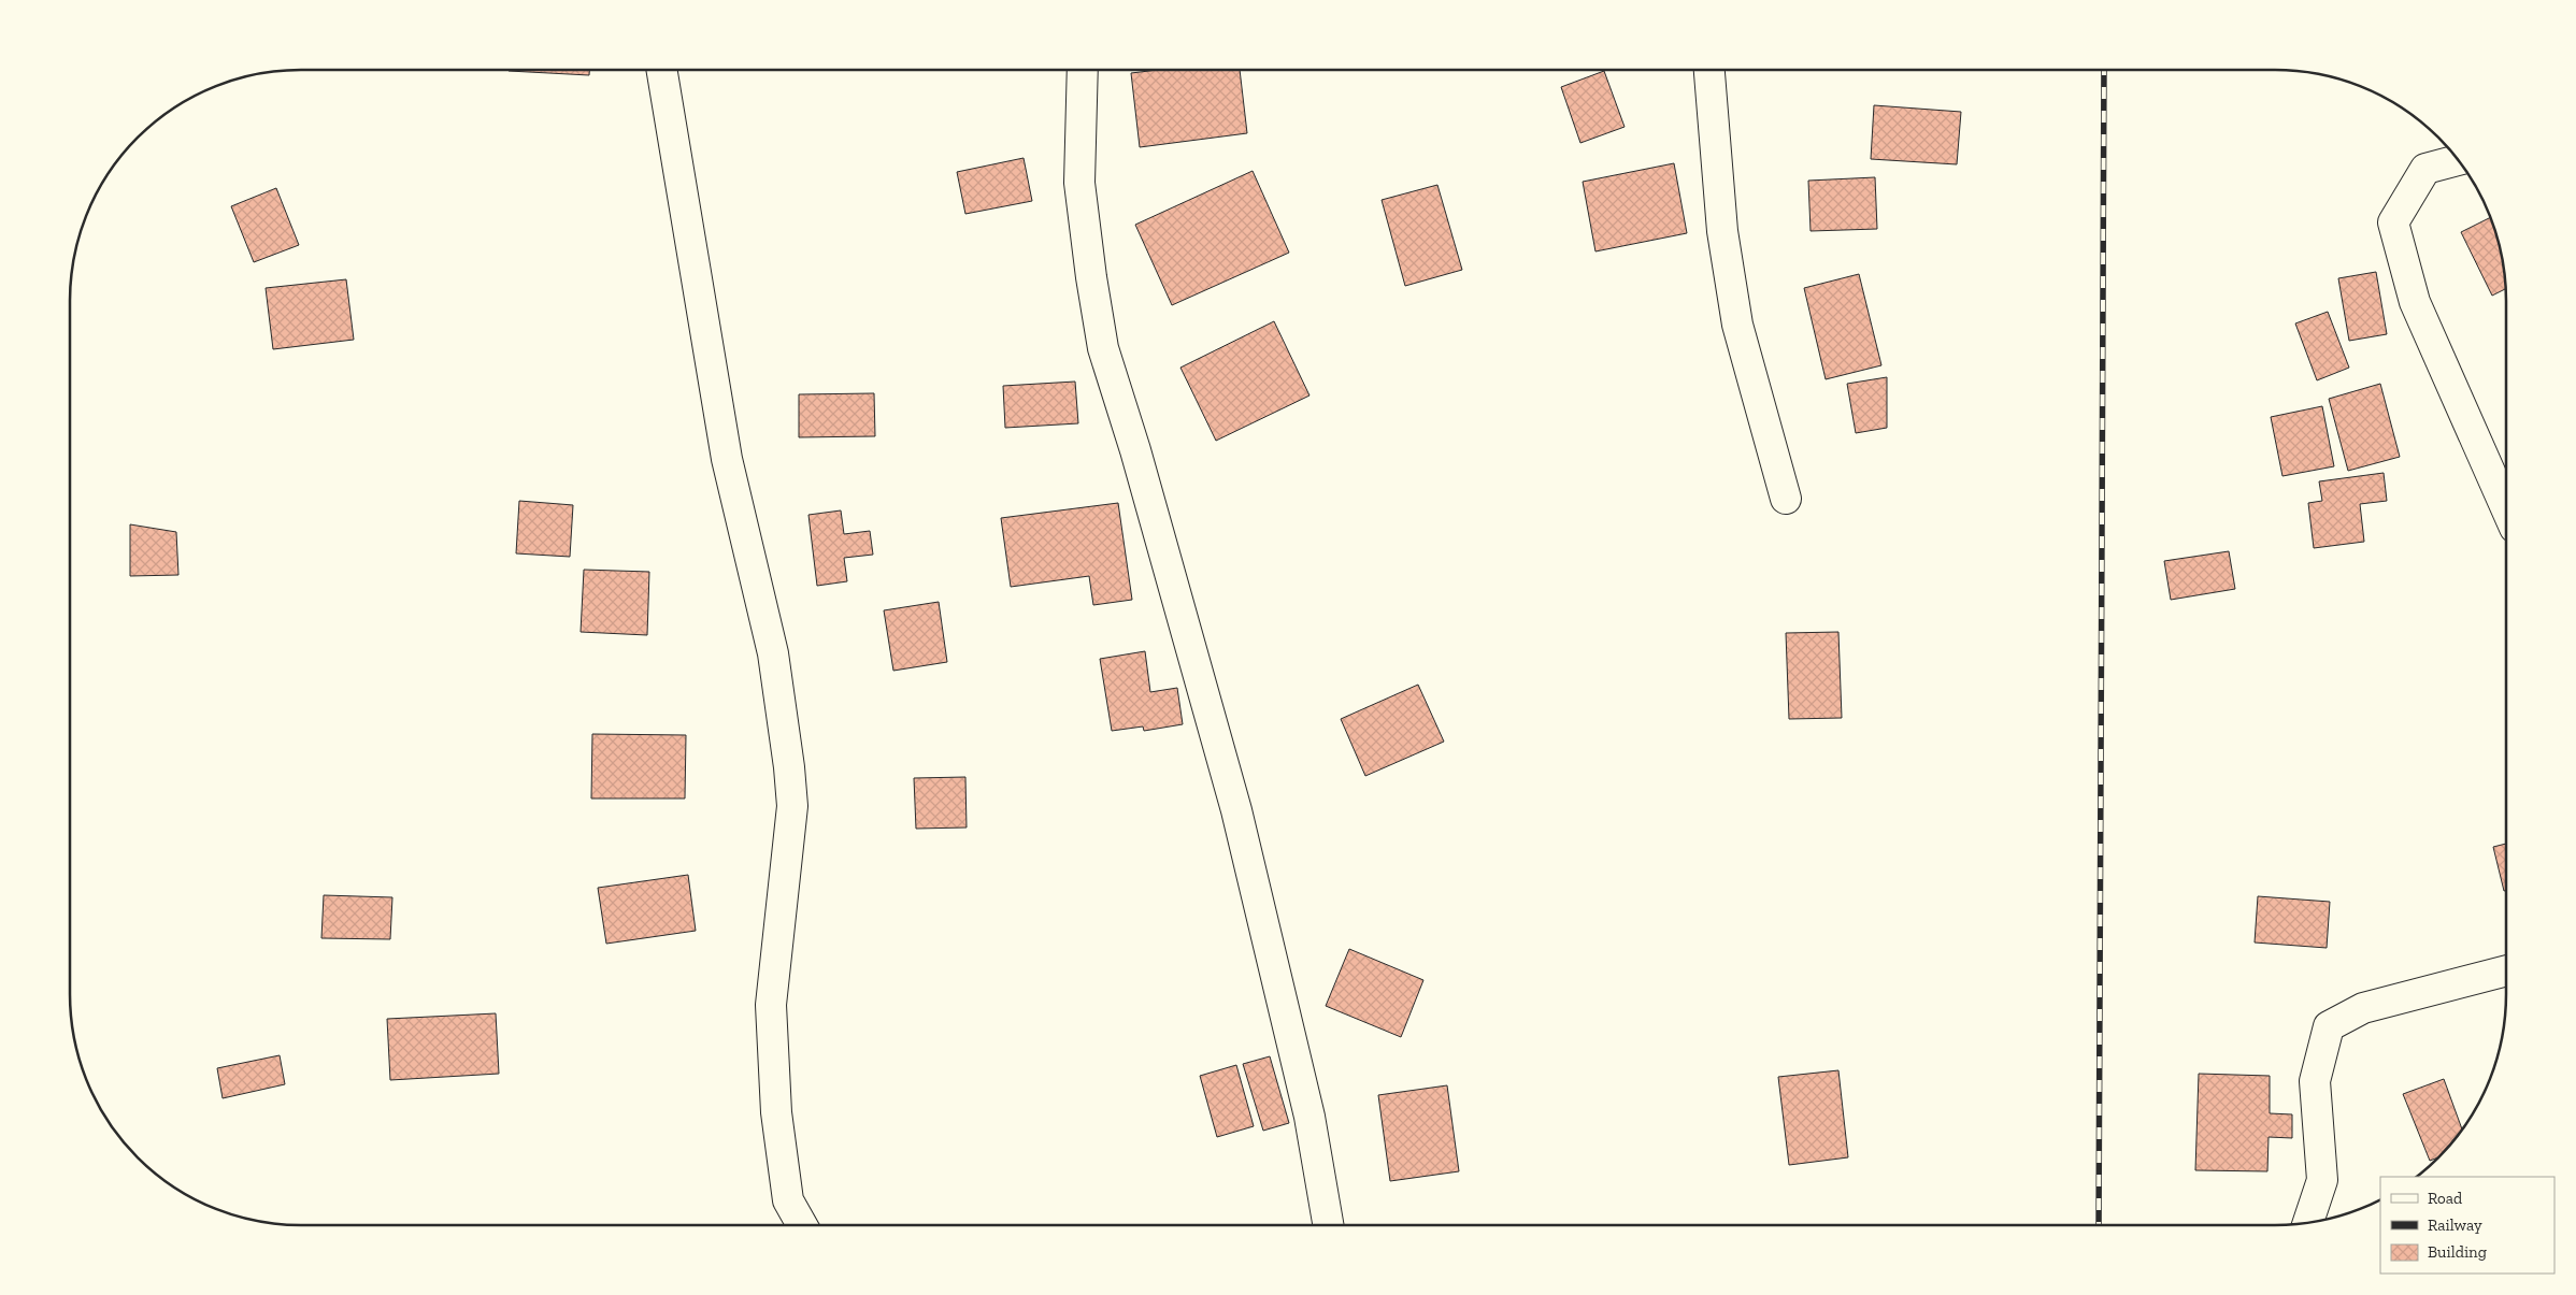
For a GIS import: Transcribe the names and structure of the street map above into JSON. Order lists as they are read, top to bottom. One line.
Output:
{"legend":["Road","Railway","Building"]}
